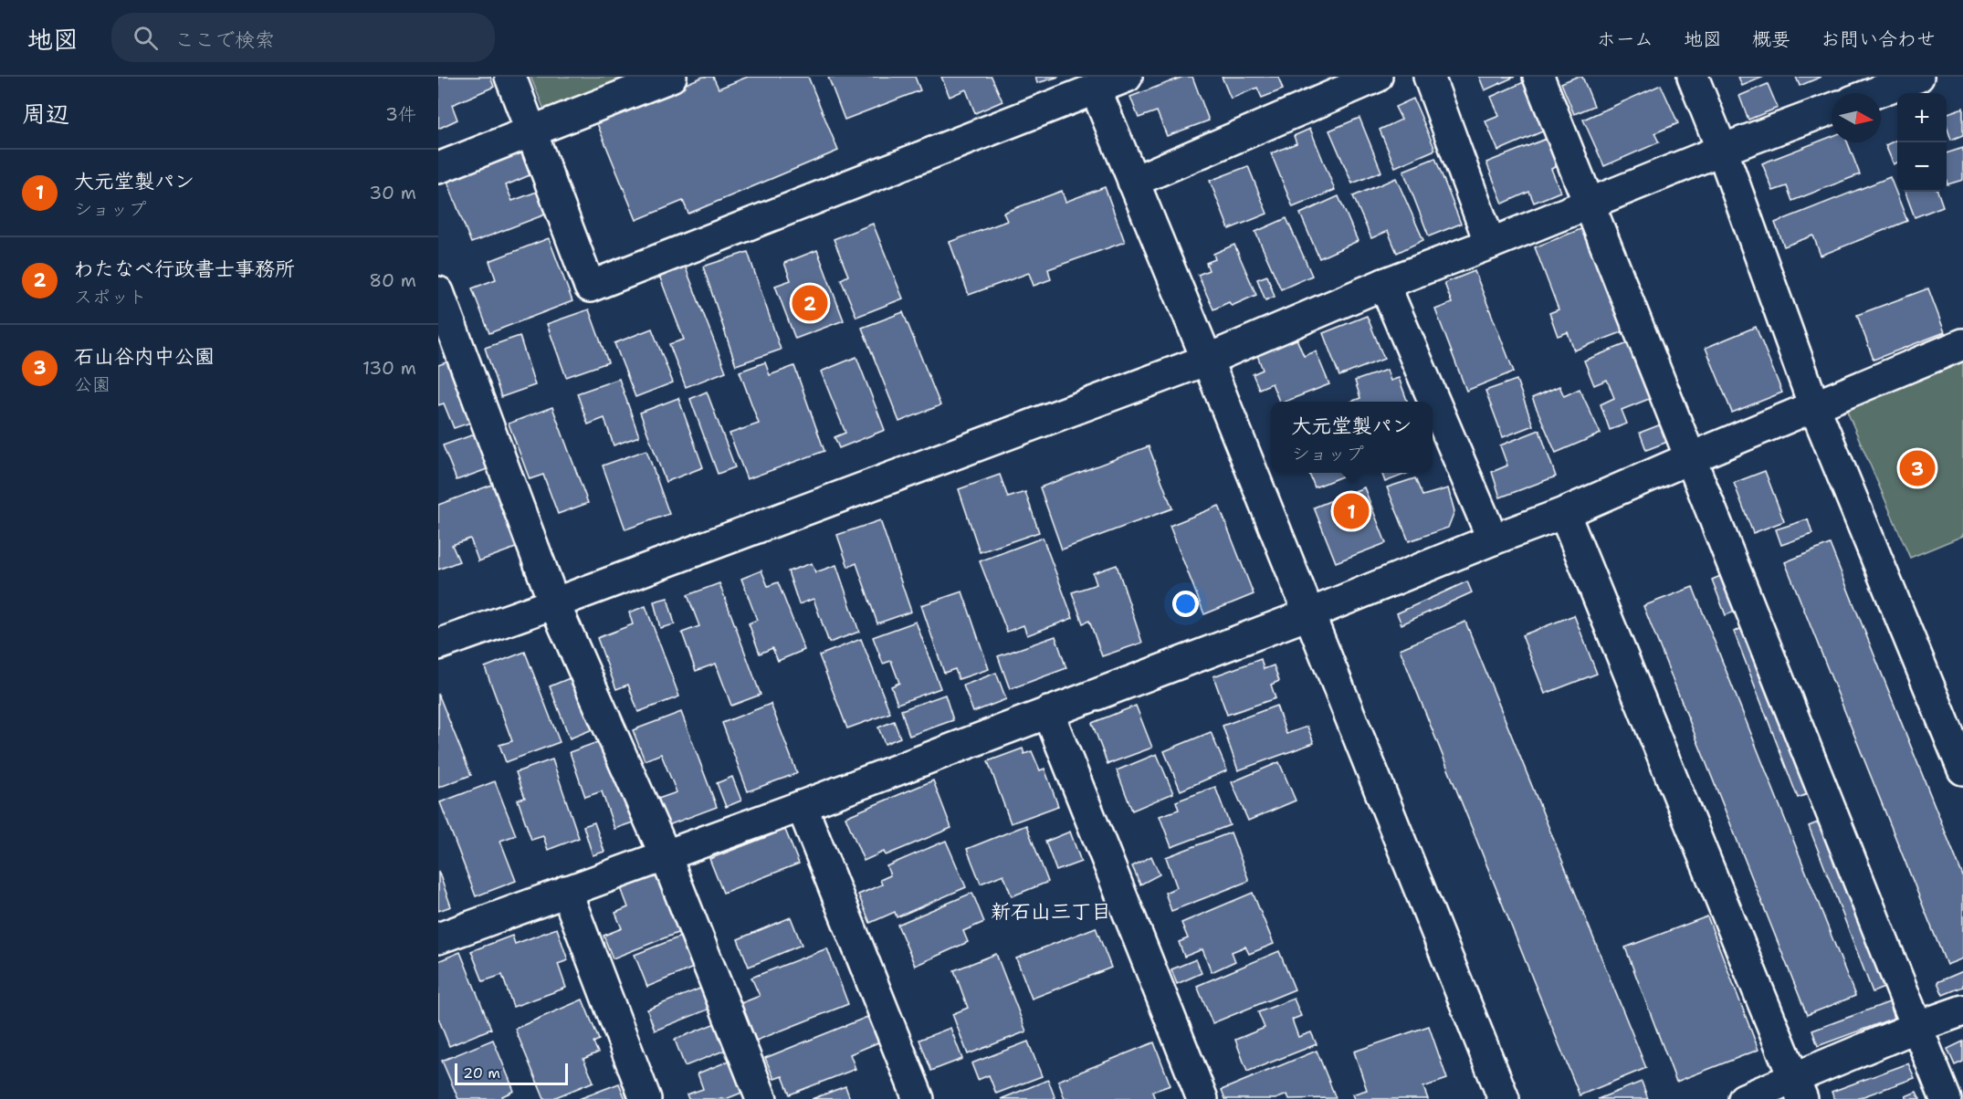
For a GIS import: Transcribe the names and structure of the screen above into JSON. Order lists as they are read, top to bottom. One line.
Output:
{"districts":["新石山三丁目"],"scale_bar":"20 m","north":"right","page":{"header":"地図","search":"ここで検索","nav":["ホーム","地図","概要","お問い合わせ"],"heading":["周辺","3件"],"map_buttons":["+","−"],"list":[{"mark":"1","name":"大元堂製パン","note":"ショップ","value":"30 m"},{"mark":"2","name":"わたなべ行政書士事務所","note":"スポット","value":"80 m"},{"mark":"3","name":"石山谷内中公園","note":"公園","value":"130 m"}],"pins":["2","3","1"],"popup":["大元堂製パン","ショップ"],"scale":"20 m"}}
